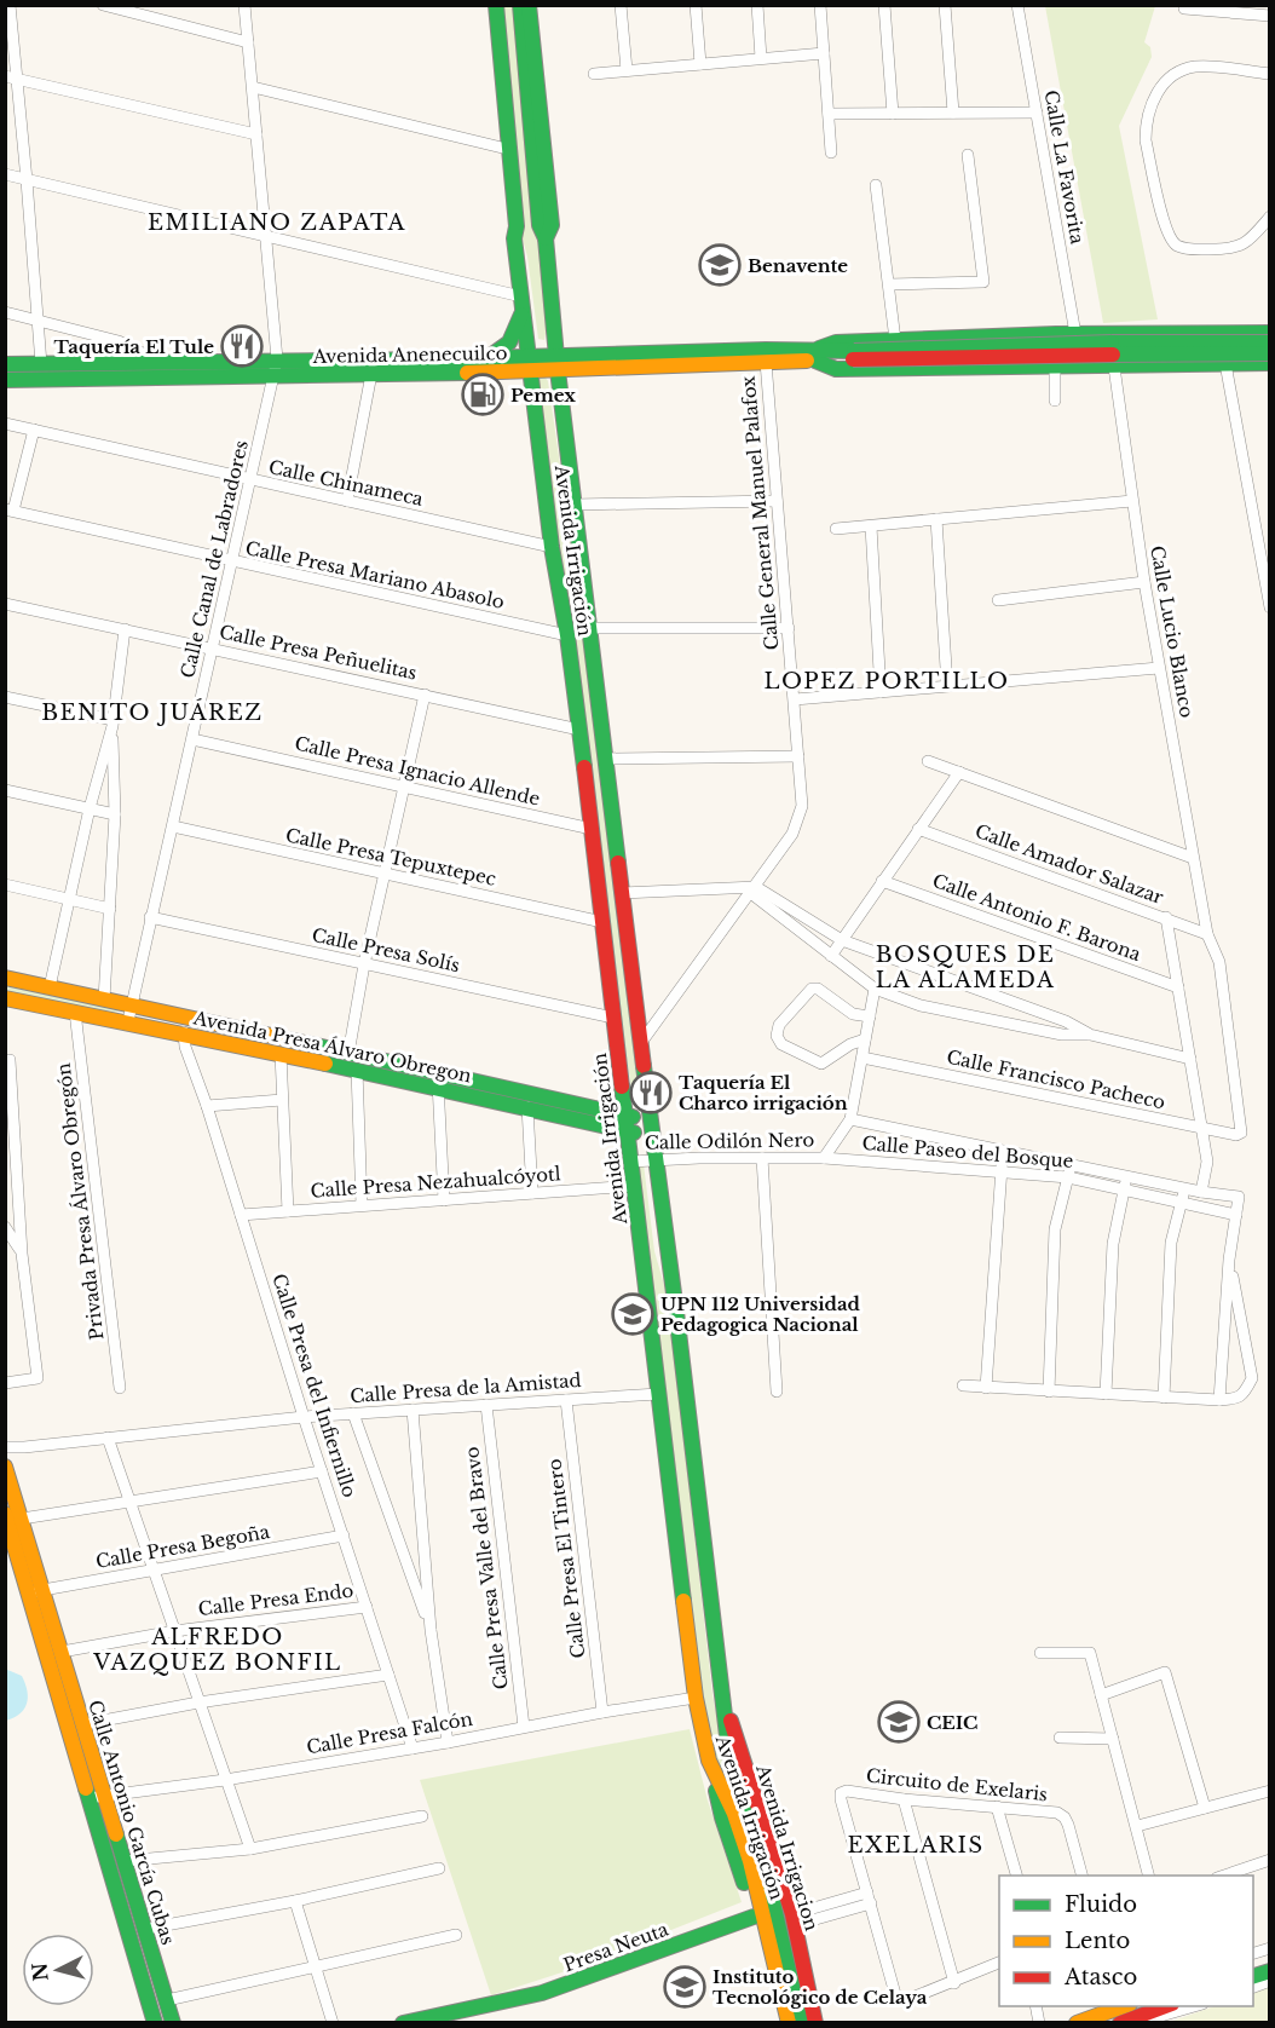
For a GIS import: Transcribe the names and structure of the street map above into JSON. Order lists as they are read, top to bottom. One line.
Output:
{"streets":{"main road":["Avenida Anenecuilco","Avenida Irrigación","Avenida Presa Álvaro Obregon","Calle Antonio García Cubas","Avenida Irrigacion","Presa Neuta"],"street":["Calle La Favorita","Calle Chinameca","Calle General Manuel Palafox","Calle Canal de Labradores","Calle Presa Mariano Abasolo","Calle Lucio Blanco","Calle Presa Peñuelitas","Calle Presa Ignacio Allende","Calle Presa Tepuxtepec","Calle Amador Salazar","Calle Antonio F. Barona","Calle Presa Solís","Calle Francisco Pacheco","Calle Odilón Nero","Calle Paseo del Bosque","Calle Presa Nezahualcóyotl","Privada Presa Álvaro Obregón","Calle Presa del Infiernillo","Calle Presa de la Amistad","Calle Presa Begoña","Calle Presa El Tintero","Calle Presa Valle del Bravo","Calle Presa Endo","Calle Presa Falcón","Circuito de Exelaris"]},"crossings":[["Calle La Favorita","Avenida Anenecuilco"],["Avenida Anenecuilco","Calle General Manuel Palafox"],["Avenida Anenecuilco","Avenida Irrigación"],["Avenida Anenecuilco","Calle Canal de Labradores"],["Avenida Anenecuilco","Calle Lucio Blanco"],["Calle Chinameca","Avenida Irrigación"],["Calle Chinameca","Calle Canal de Labradores"],["Calle General Manuel Palafox","Avenida Irrigación"],["Avenida Irrigación","Calle Presa Mariano Abasolo"],["Avenida Irrigación","Calle Presa Peñuelitas"],["Avenida Irrigación","Calle Presa Ignacio Allende"],["Avenida Irrigación","Calle Presa Tepuxtepec"],["Avenida Irrigación","Calle Presa Solís"],["Avenida Irrigación","Avenida Presa Álvaro Obregon"],["Avenida Irrigación","Calle Odilón Nero"],["Avenida Irrigación","Calle Presa Nezahualcóyotl"],["Avenida Irrigación","Calle Presa de la Amistad"],["Avenida Irrigación","Calle Presa Falcón"],["Avenida Irrigación","Avenida Irrigacion"],["Calle Canal de Labradores","Calle Presa Mariano Abasolo"],["Calle Canal de Labradores","Calle Presa Peñuelitas"],["Calle Canal de Labradores","Calle Presa Ignacio Allende"],["Calle Canal de Labradores","Calle Presa Tepuxtepec"],["Calle Canal de Labradores","Calle Presa Solís"],["Calle Canal de Labradores","Avenida Presa Álvaro Obregon"],["Calle Lucio Blanco","Calle Amador Salazar"],["Calle Lucio Blanco","Calle Francisco Pacheco"],["Avenida Presa Álvaro Obregon","Privada Presa Álvaro Obregón"],["Avenida Presa Álvaro Obregon","Calle Presa del Infiernillo"],["Calle Francisco Pacheco","Calle Odilón Nero"],["Calle Odilón Nero","Calle Paseo del Bosque"],["Calle Presa Nezahualcóyotl","Calle Presa del Infiernillo"],["Calle Presa del Infiernillo","Calle Presa de la Amistad"],["Calle Presa del Infiernillo","Calle Presa Begoña"],["Calle Presa del Infiernillo","Calle Presa Endo"],["Calle Presa del Infiernillo","Calle Presa Falcón"],["Calle Presa de la Amistad","Calle Presa El Tintero"],["Calle Presa de la Amistad","Calle Presa Valle del Bravo"],["Calle Presa Begoña","Calle Antonio García Cubas"],["Calle Presa El Tintero","Calle Presa Falcón"],["Calle Presa Valle del Bravo","Calle Presa Falcón"],["Calle Presa Endo","Calle Antonio García Cubas"],["Calle Presa Falcón","Calle Antonio García Cubas"]],"districts":["EMILIANO ZAPATA","LOPEZ PORTILLO","BENITO JUÁREZ","BOSQUES DE LA ALAMEDA","ALFREDO VAZQUEZ BONFIL","EXELARIS"],"places":{"school or university":["Benavente","UPN 112 Universidad Pedagogica Nacional","CEIC","Instituto Tecnológico de Celaya"],"restaurant":["Taquería El Tule","Taquería El Charco irrigación"],"fuel station":["Pemex"]},"legend":["Fluido","Lento","Atasco"],"north":"left"}
